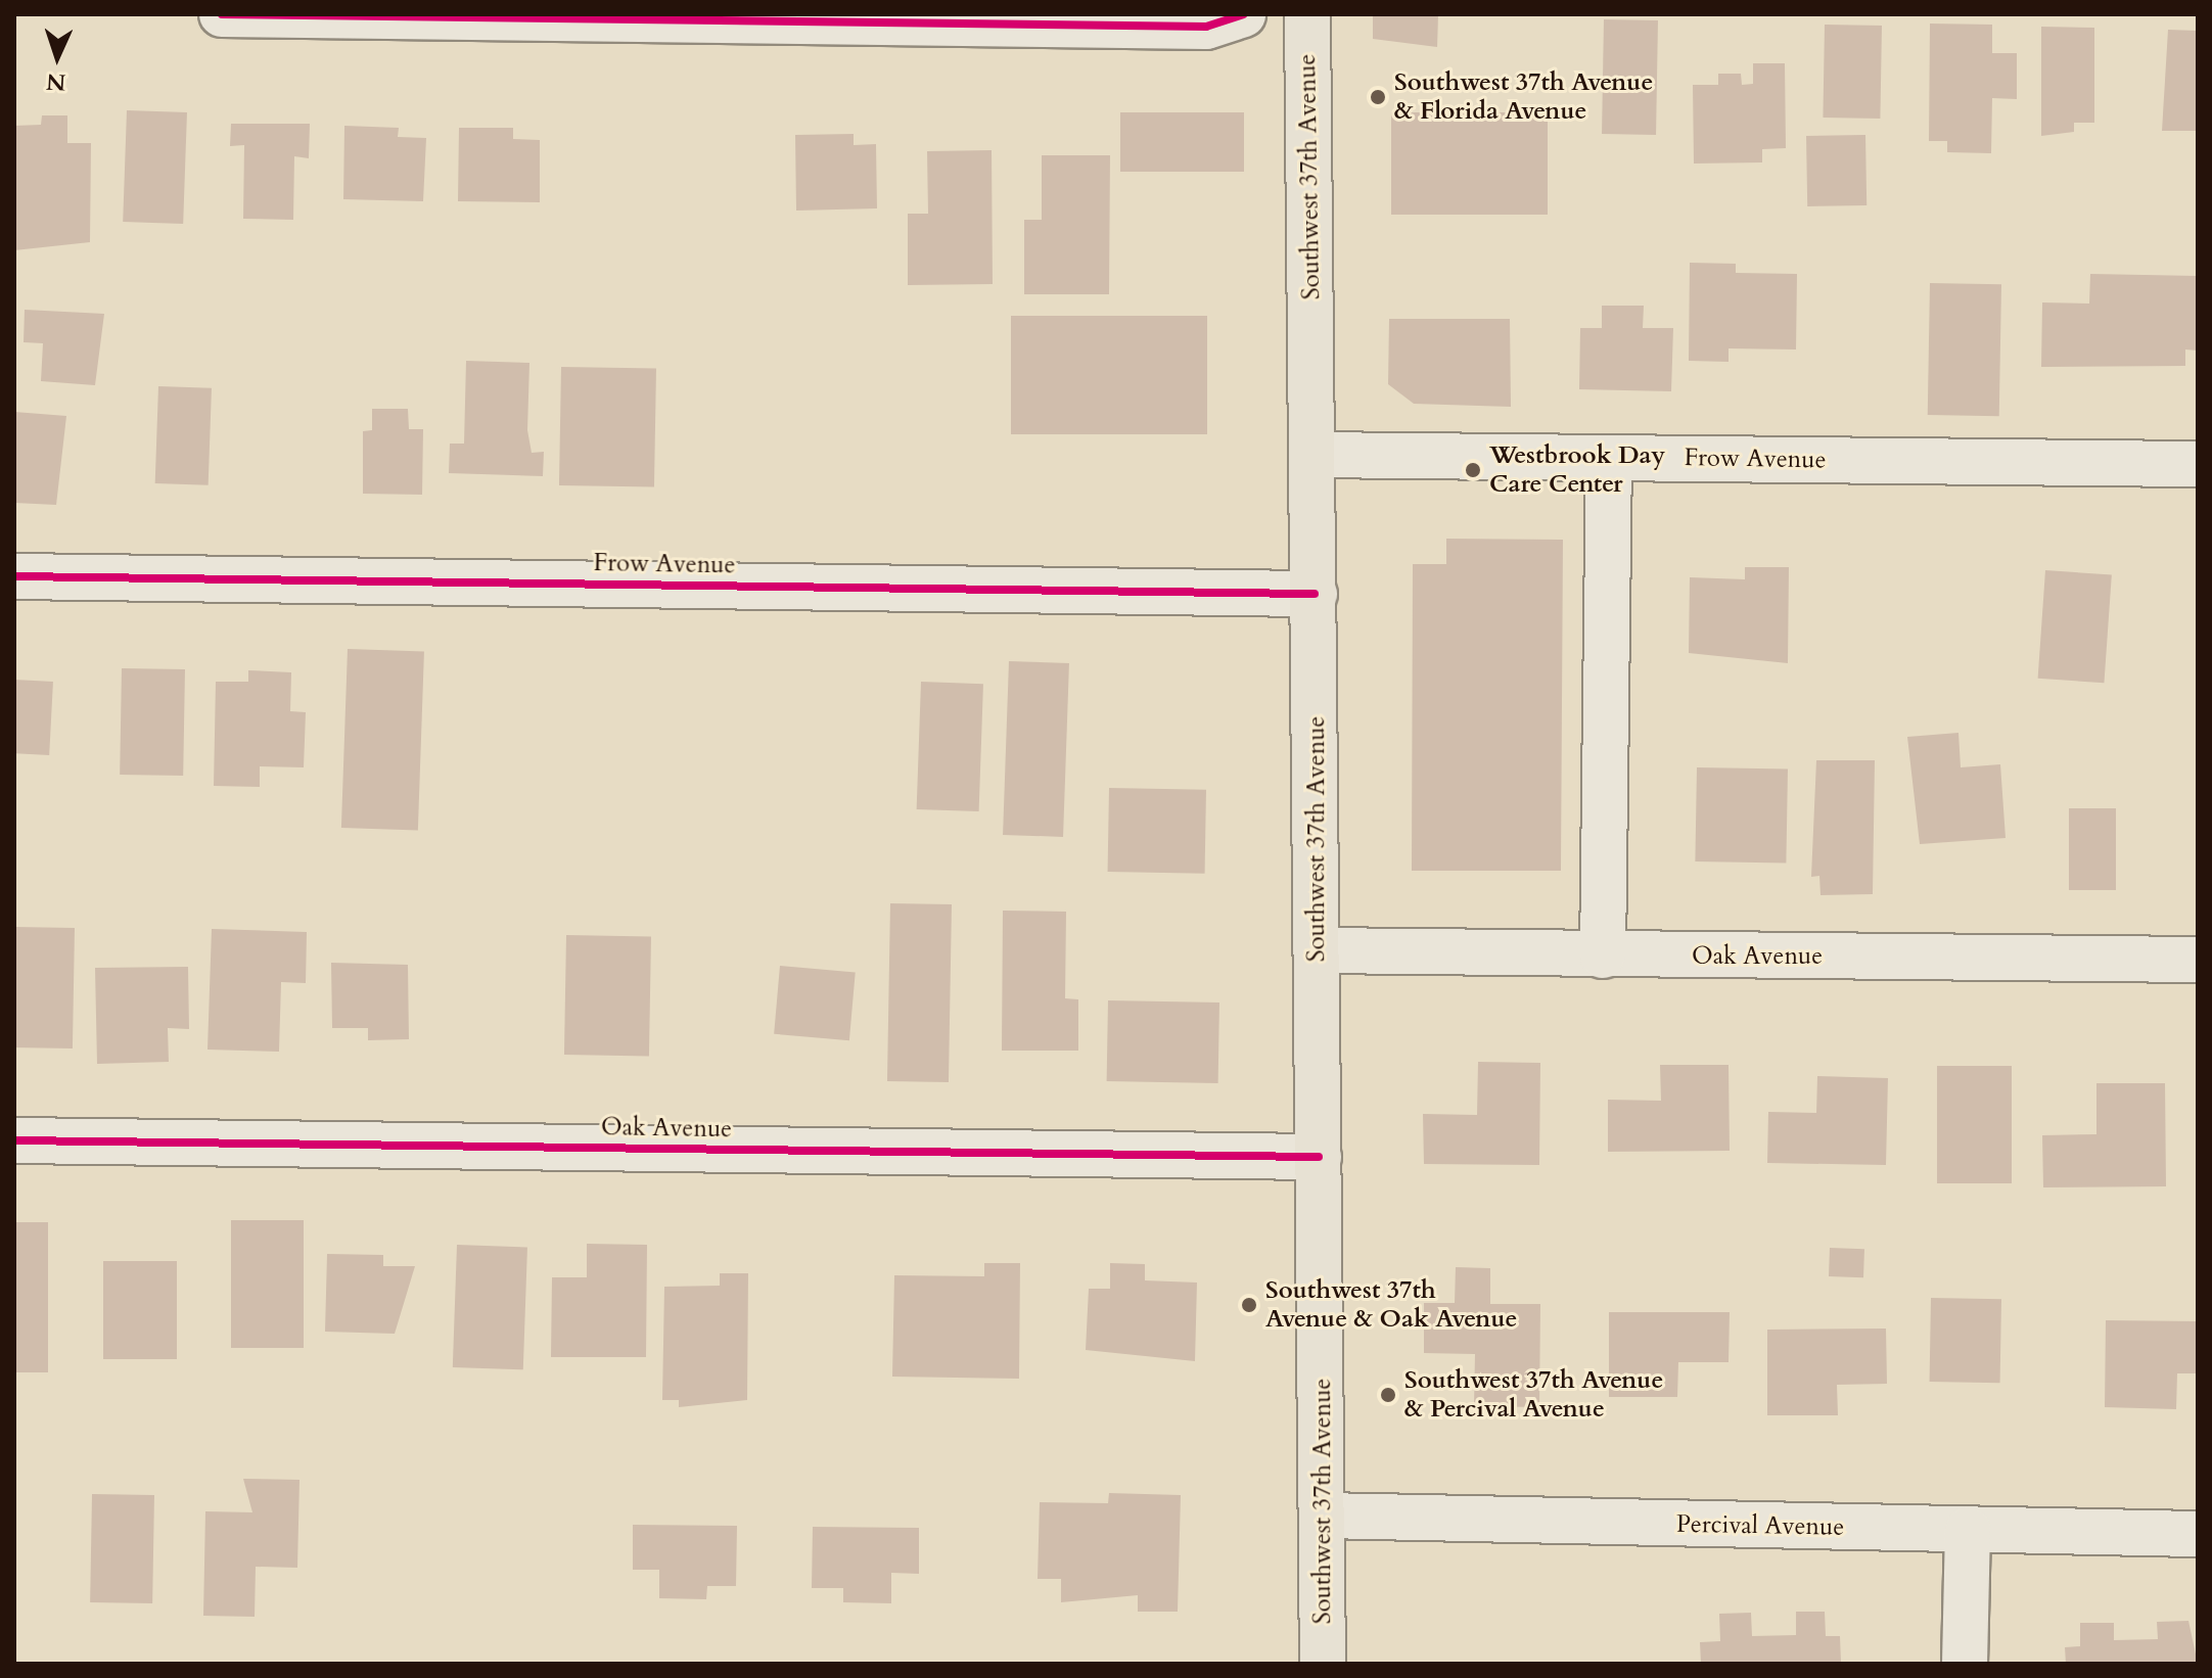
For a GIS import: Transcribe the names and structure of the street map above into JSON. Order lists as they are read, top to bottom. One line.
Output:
{"streets":{"main road":["Southwest 37th Avenue"],"street":["Frow Avenue","Oak Avenue","Percival Avenue"]},"crossings":[["Southwest 37th Avenue","Frow Avenue"],["Southwest 37th Avenue","Oak Avenue"],["Southwest 37th Avenue","Percival Avenue"]],"places":["Southwest 37th Avenue & Florida Avenue","Westbrook Day Care Center","Southwest 37th Avenue & Oak Avenue","Southwest 37th Avenue & Percival Avenue"],"north":"bottom"}
